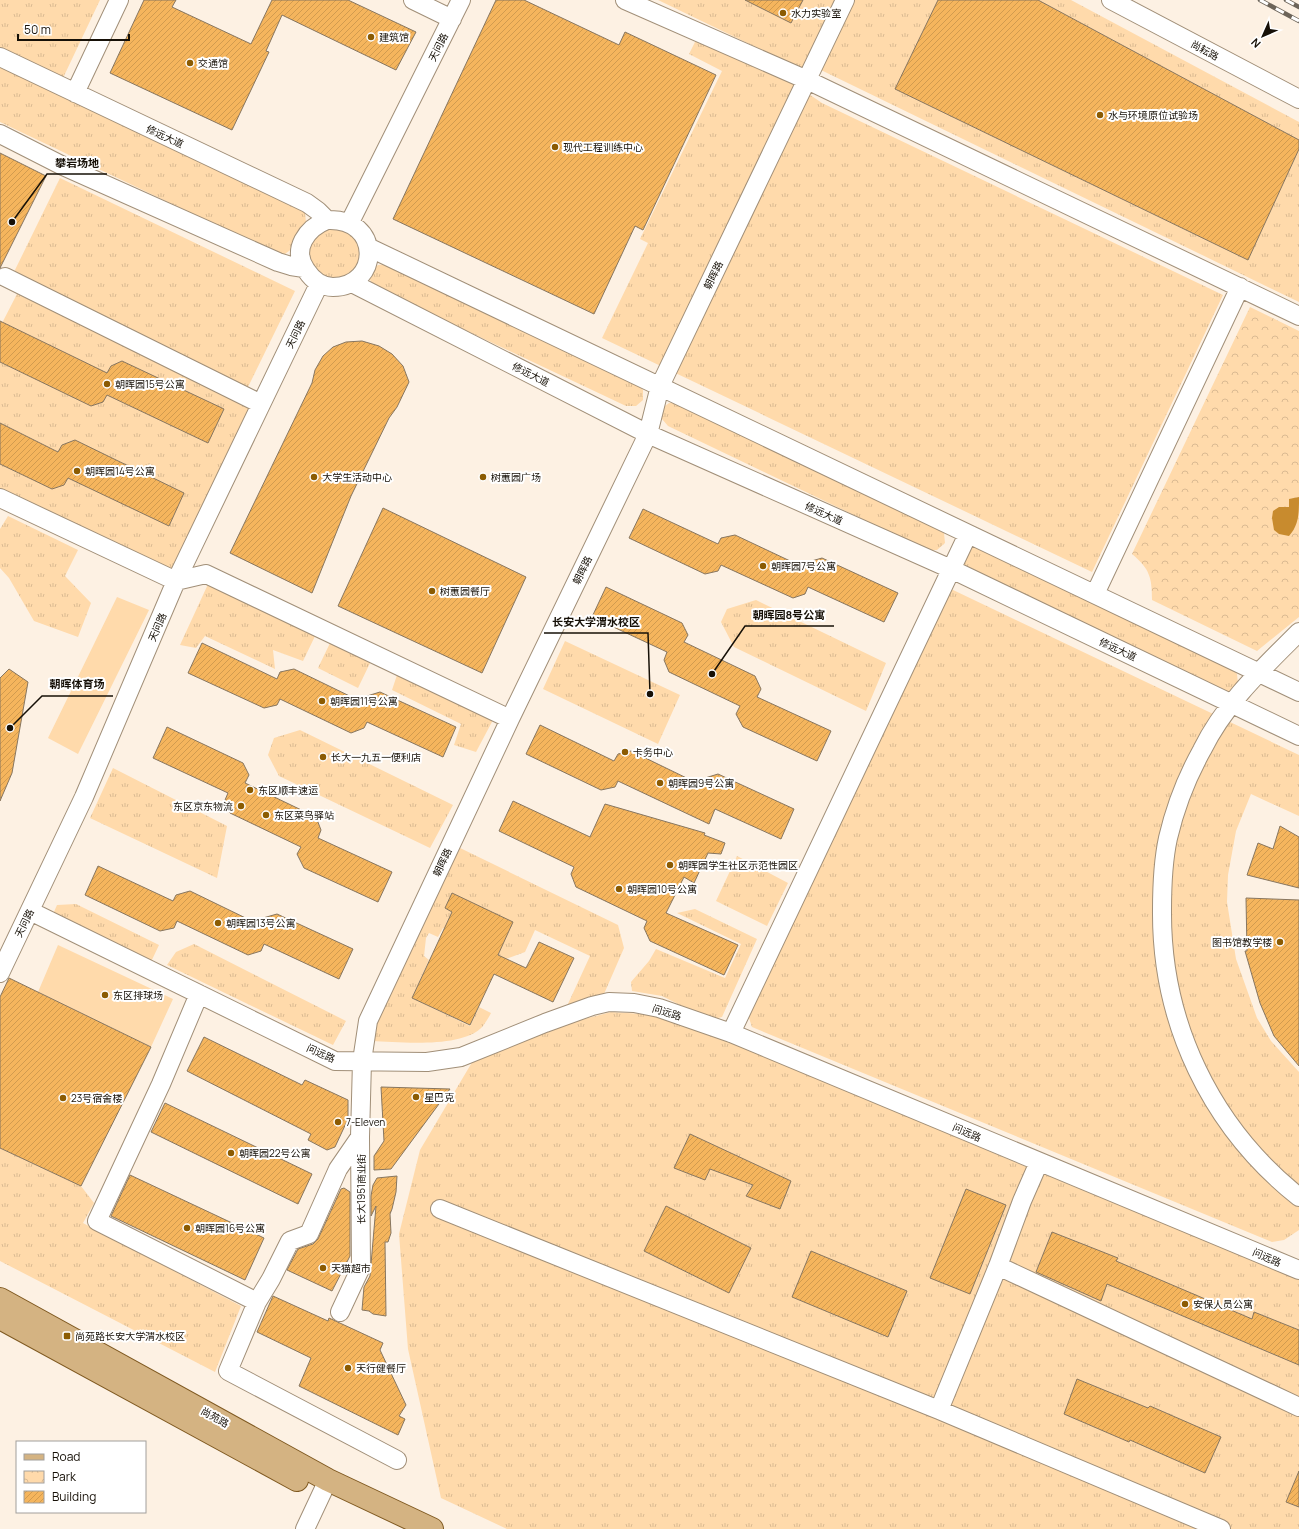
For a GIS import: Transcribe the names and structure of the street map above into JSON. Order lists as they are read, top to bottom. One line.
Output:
{"streets":{"main road":["尚苑路"],"street":["天问路","尚耘路","修远大道","朝晖路","问远路","长大1951商业街"]},"crossings":[["天问路","修远大道"],["天问路","问远路"],["修远大道","朝晖路"],["朝晖路","问远路"],["朝晖路","长大1951商业街"],["问远路","长大1951商业街"]],"places":{"other":["水力实验室","建筑馆","交通馆","水与环境原位试验场","现代工程训练中心","攀岩场地","朝晖园15号公寓","朝晖园14号公寓","大学生活动中心","树蕙园广场","朝晖园7号公寓","树蕙园餐厅","朝晖园8号公寓","长安大学渭水校区","朝晖园11号公寓","朝晖体育场","卡务中心","长大一九五一便利店","朝晖园9号公寓","东区顺丰速运","东区京东物流","东区菜鸟驿站","朝晖园学生社区示范性园区","朝晖园10号公寓","朝晖园13号公寓","图书馆教学楼","东区排球场","星巴克","23号宿舍楼","7-Eleven","朝晖园22号公寓","朝晖园16号公寓","天猫超市","安保人员公寓","天行健餐厅"],"transit":["尚苑路长安大学渭水校区"]},"legend":["Road","Park","Building"],"scale_bar":"50 m","north":"bottom left"}
